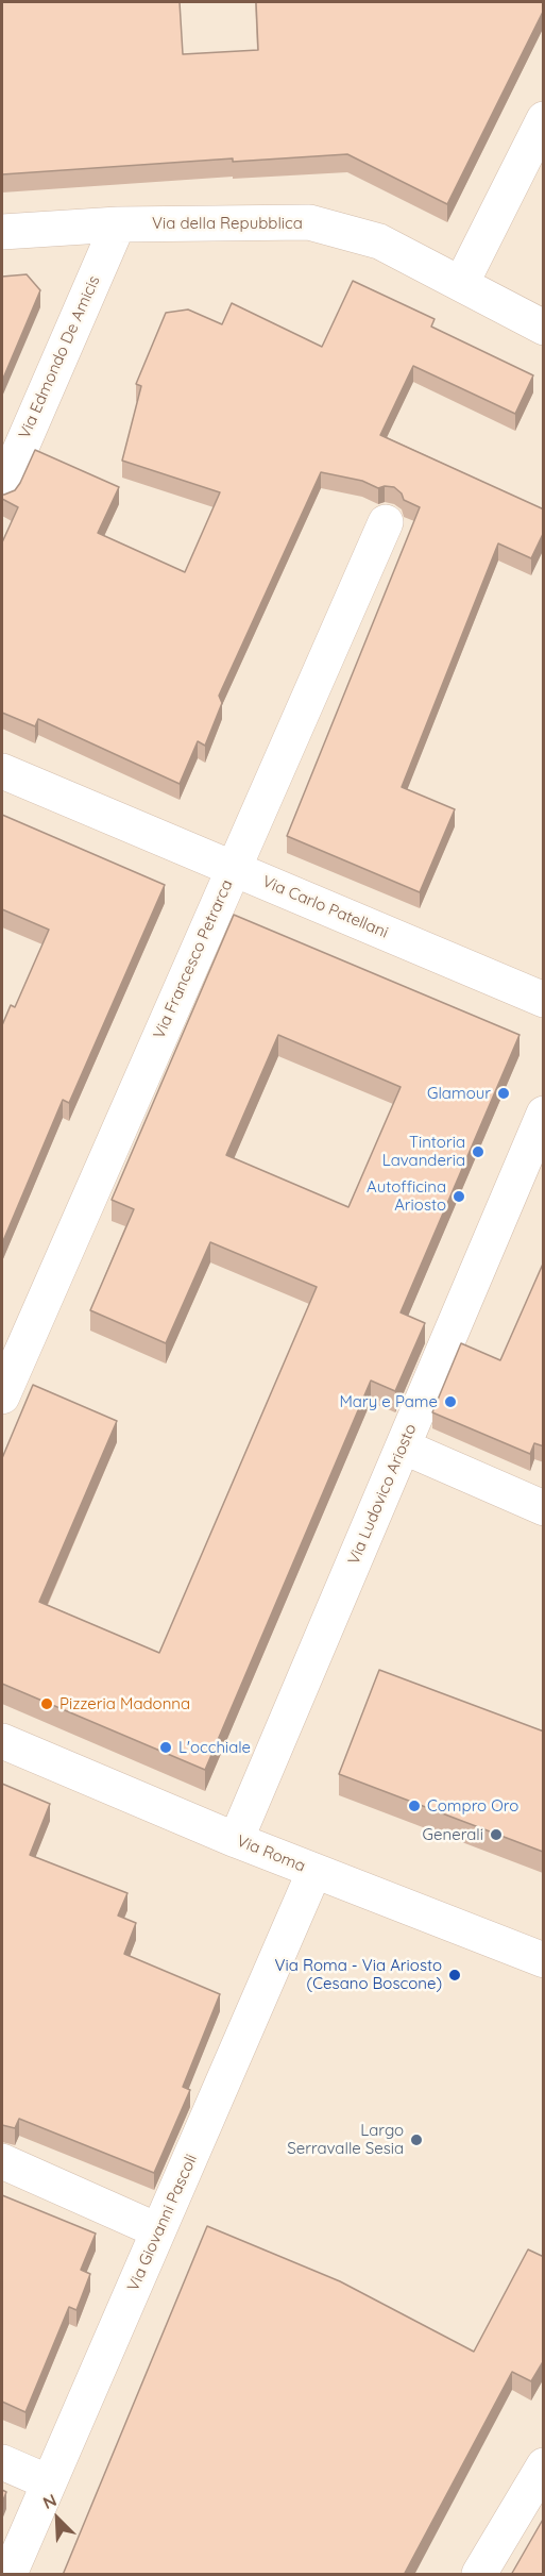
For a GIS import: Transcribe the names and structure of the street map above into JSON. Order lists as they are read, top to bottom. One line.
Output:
{"streets":{"street":["Via della Repubblica","Via Edmondo De Amicis","Via Carlo Patellani","Via Francesco Petrarca","Via Ludovico Ariosto","Via Roma","Via Giovanni Pascoli"]},"crossings":[["Via della Repubblica","Via Edmondo De Amicis"],["Via Carlo Patellani","Via Francesco Petrarca"],["Via Ludovico Ariosto","Via Roma"],["Via Roma","Via Giovanni Pascoli"]],"places":["Glamour","Tintoria Lavanderia","Autofficina Ariosto","Mary e Pame","Pizzeria Madonna","L'occhiale","Compro Oro","Generali","Via Roma - Via Ariosto (Cesano Boscone)","Largo Serravalle Sesia"],"north":"top left"}
